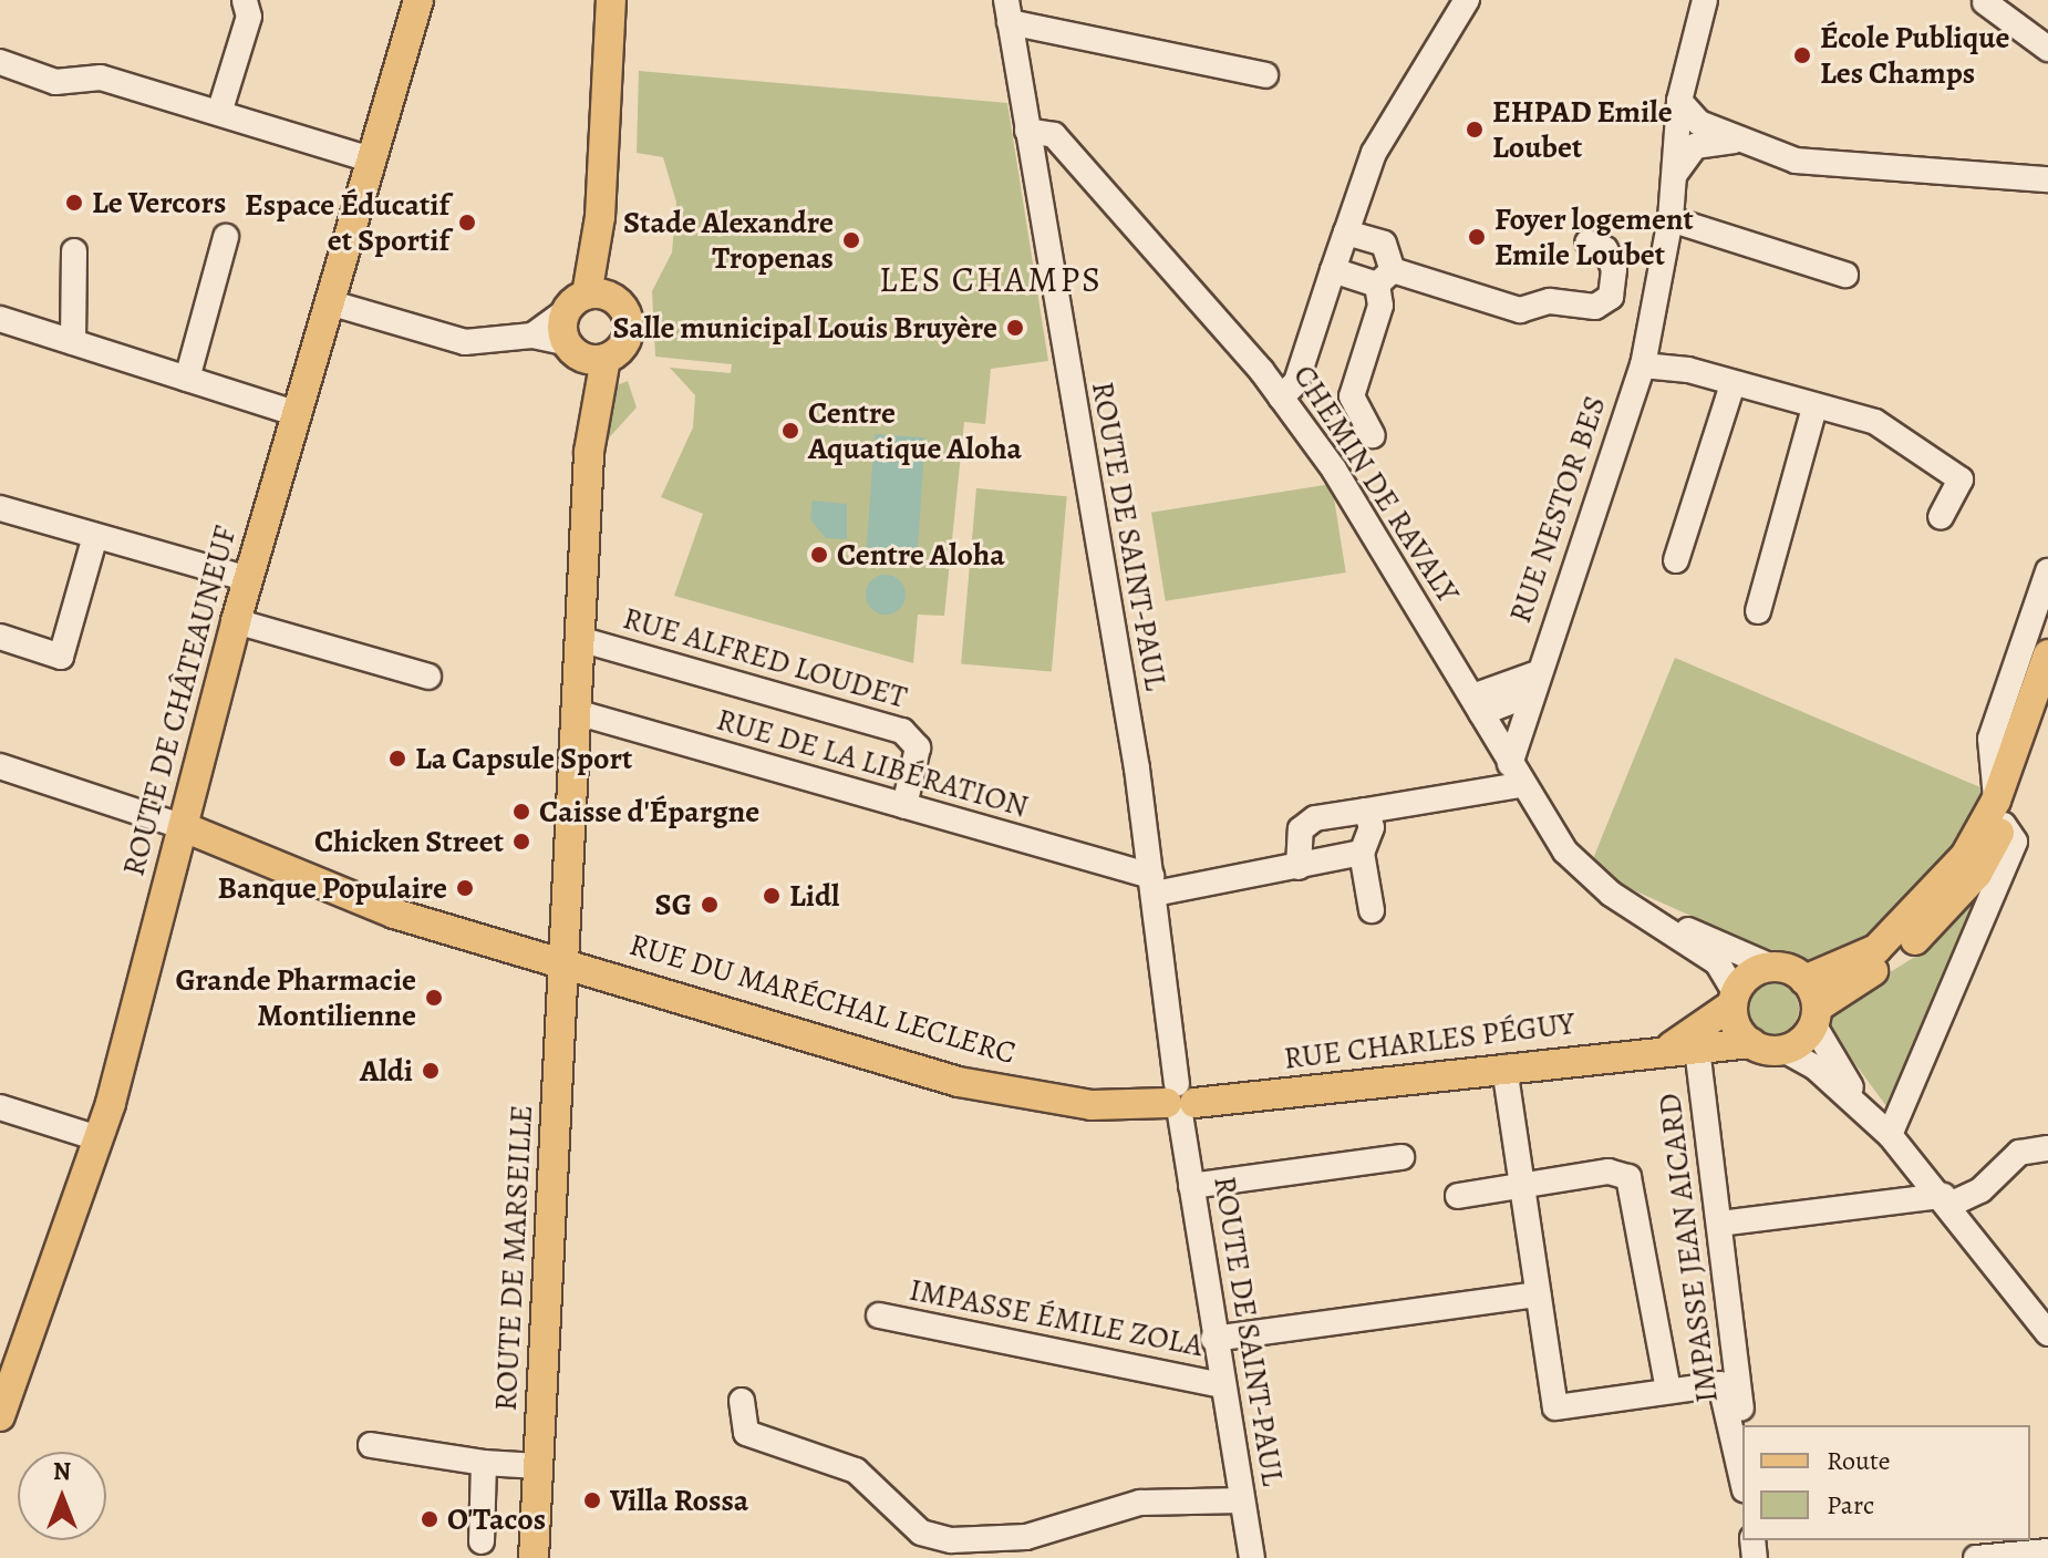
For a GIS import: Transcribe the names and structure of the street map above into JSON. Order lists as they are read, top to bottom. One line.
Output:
{"streets":{"main road":["ROUTE DE CHÂTEAUNEUF","RUE DU MARÉCHAL LECLERC","RUE CHARLES PÉGUY","ROUTE DE MARSEILLE"],"street":["CHEMIN DE RAVALY","RUE NESTOR BES","ROUTE DE SAINT-PAUL","RUE ALFRED LOUDET","RUE DE LA LIBÉRATION","IMPASSE JEAN AICARD","IMPASSE ÉMILE ZOLA"]},"crossings":[["CHEMIN DE RAVALY","RUE NESTOR BES"],["CHEMIN DE RAVALY","ROUTE DE SAINT-PAUL"],["CHEMIN DE RAVALY","RUE CHARLES PÉGUY"],["ROUTE DE SAINT-PAUL","RUE DE LA LIBÉRATION"],["ROUTE DE SAINT-PAUL","RUE DU MARÉCHAL LECLERC"],["ROUTE DE SAINT-PAUL","RUE CHARLES PÉGUY"],["ROUTE DE SAINT-PAUL","IMPASSE ÉMILE ZOLA"],["RUE ALFRED LOUDET","RUE DE LA LIBÉRATION"],["RUE ALFRED LOUDET","ROUTE DE MARSEILLE"],["ROUTE DE CHÂTEAUNEUF","RUE DU MARÉCHAL LECLERC"],["RUE DE LA LIBÉRATION","ROUTE DE MARSEILLE"],["RUE DU MARÉCHAL LECLERC","RUE CHARLES PÉGUY"],["RUE DU MARÉCHAL LECLERC","ROUTE DE MARSEILLE"],["RUE CHARLES PÉGUY","IMPASSE JEAN AICARD"]],"districts":["LES CHAMPS"],"places":["École Publique Les Champs","EHPAD Emile Loubet","Le Vercors","Espace Éducatif et Sportif","Foyer logement Emile Loubet","Stade Alexandre Tropenas","Salle municipal Louis Bruyère","Centre Aquatique Aloha","Centre Aloha","La Capsule Sport","Caisse d'Épargne","Chicken Street","Banque Populaire","Lidl","SG","Grande Pharmacie Montilienne","Aldi","Villa Rossa","O'Tacos"],"legend":["Route","Parc"],"north":"top"}
